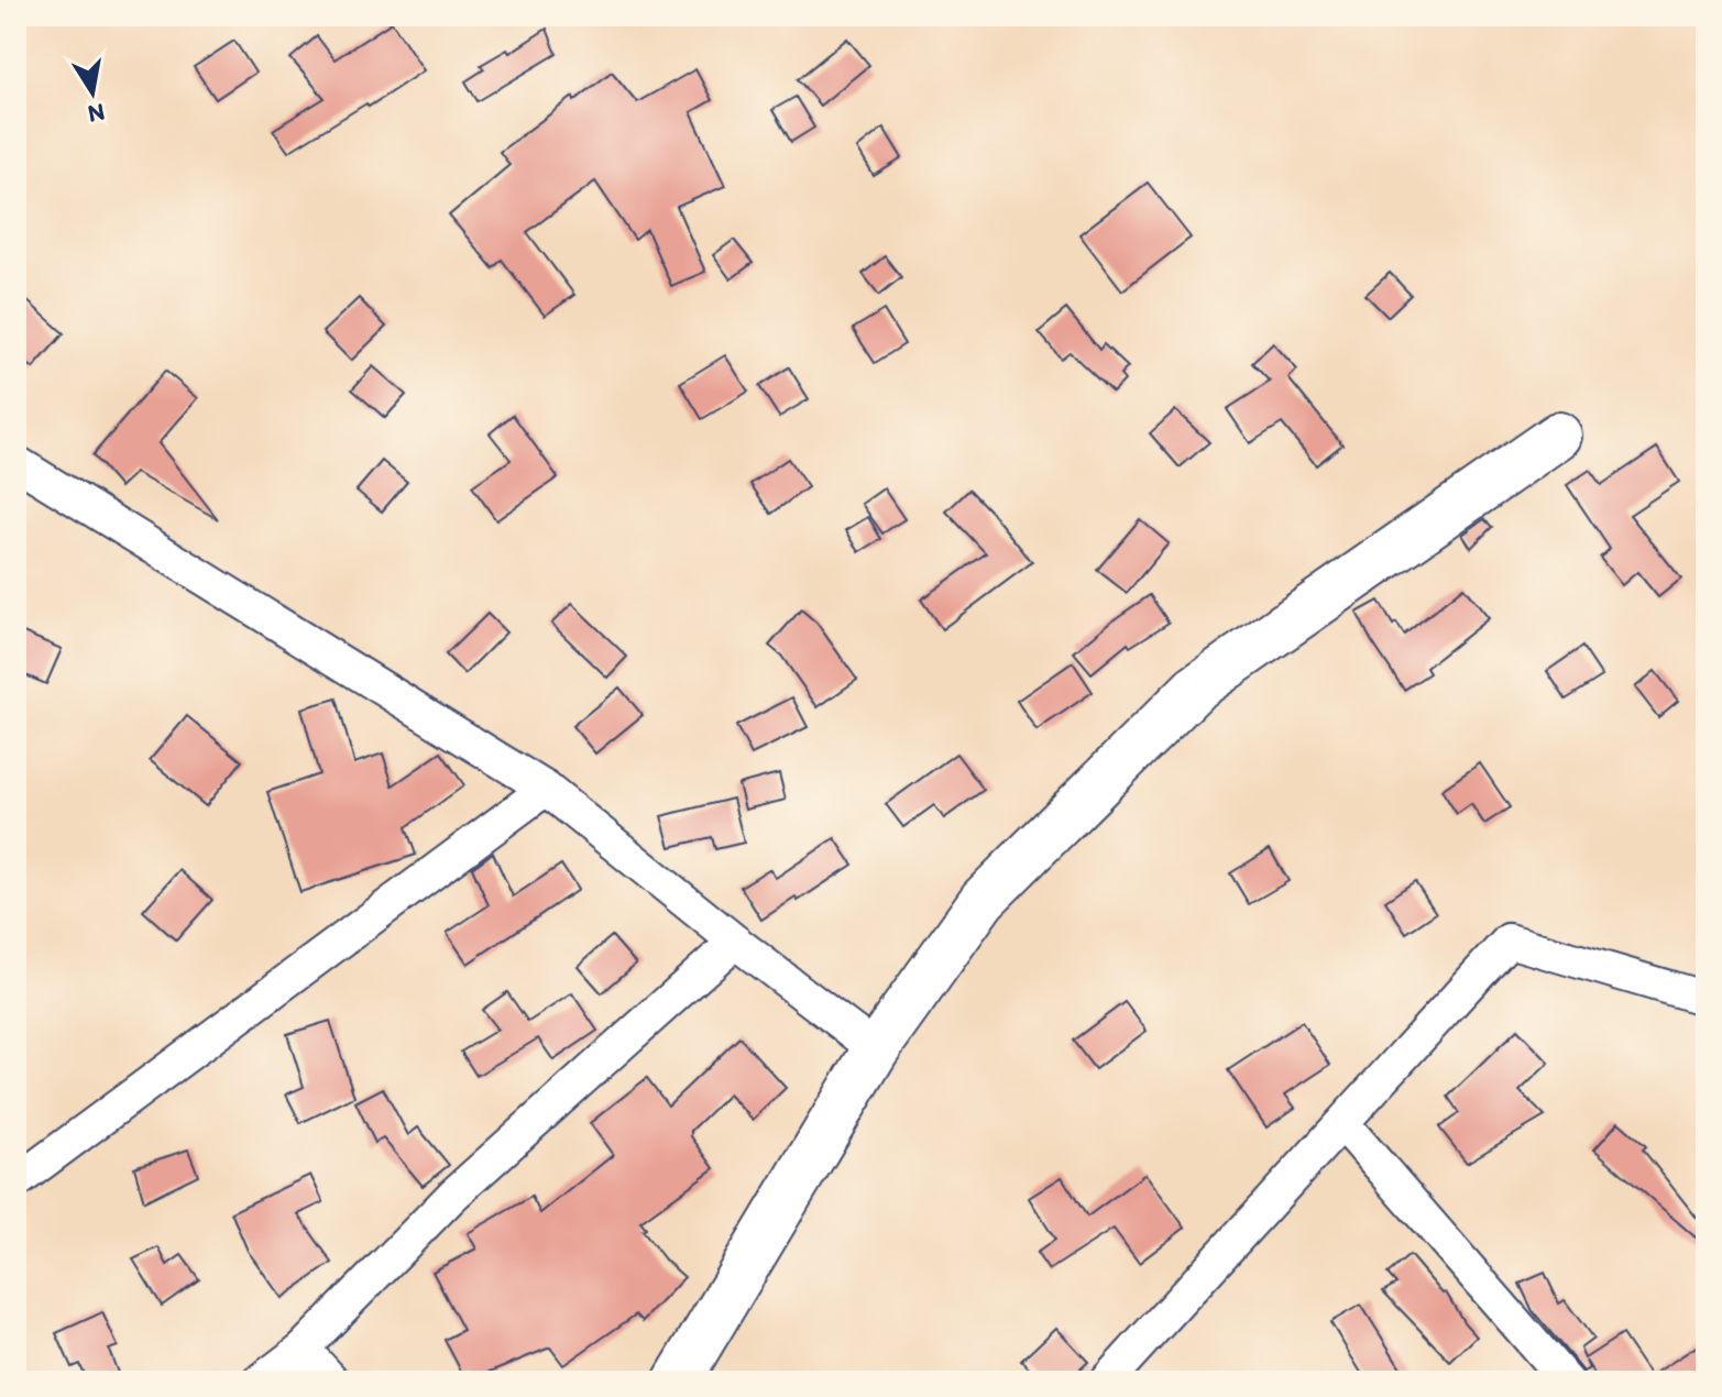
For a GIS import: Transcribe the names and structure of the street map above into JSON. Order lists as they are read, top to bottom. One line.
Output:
{"north":"bottom"}
